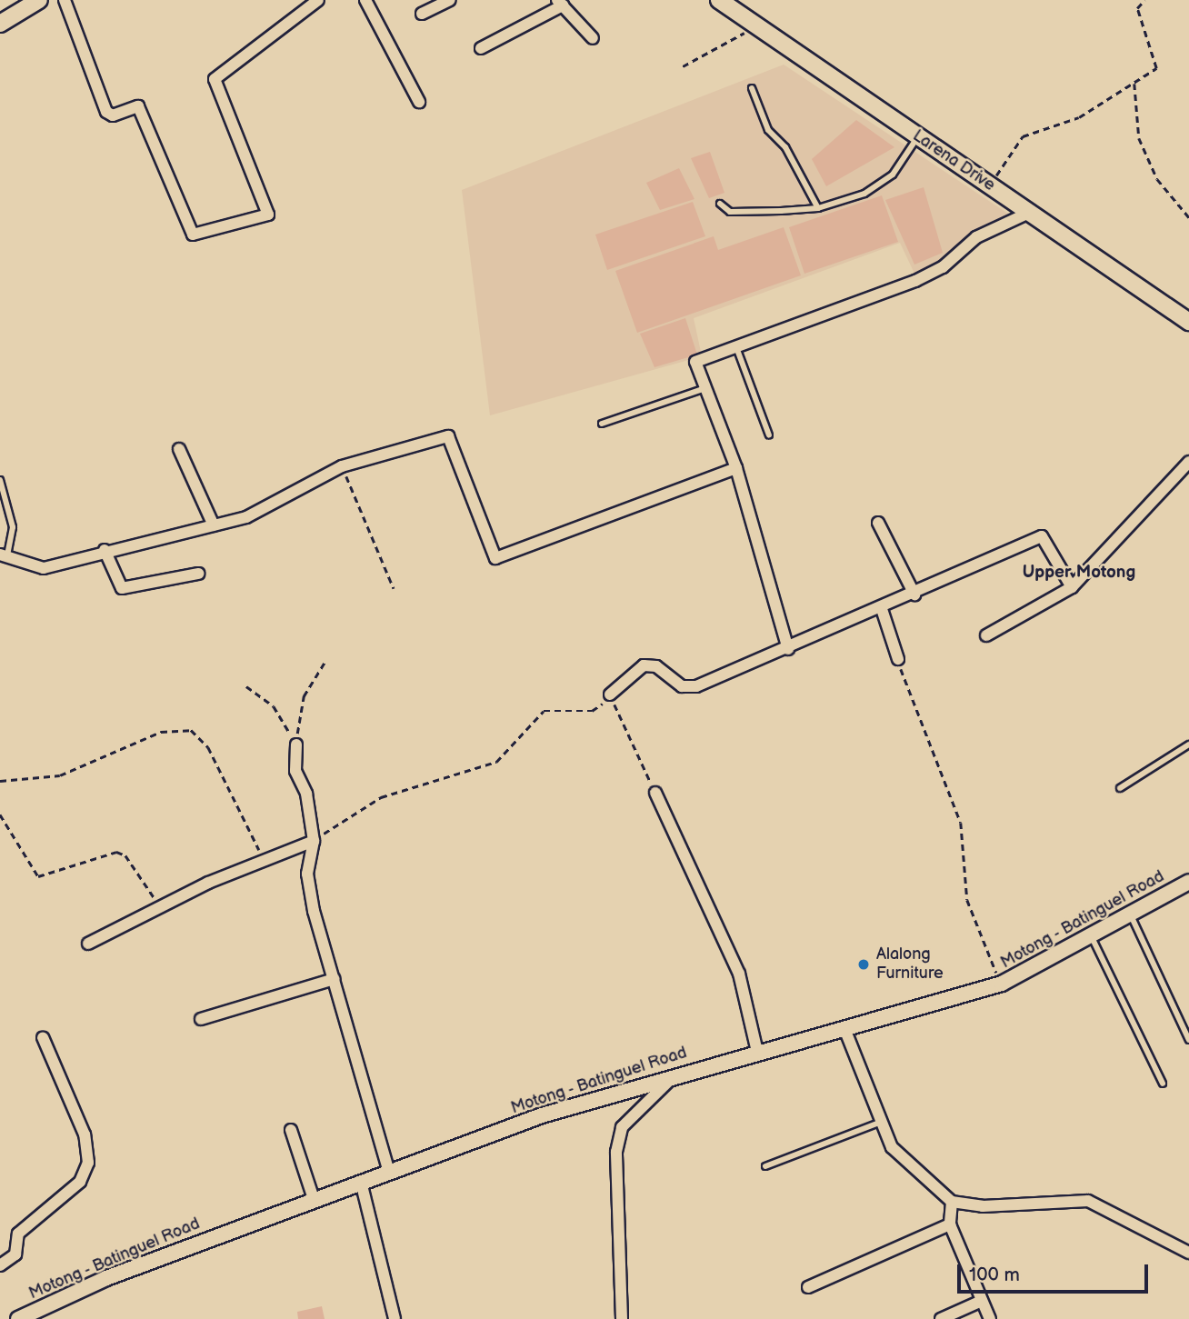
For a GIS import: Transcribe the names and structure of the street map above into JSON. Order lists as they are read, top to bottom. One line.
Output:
{"streets":{"main road":["Larena Drive"],"street":["Motong - Batinguel Road"]},"districts":["Upper Motong"],"places":["Alalong Furniture"],"scale_bar":"100 m"}
